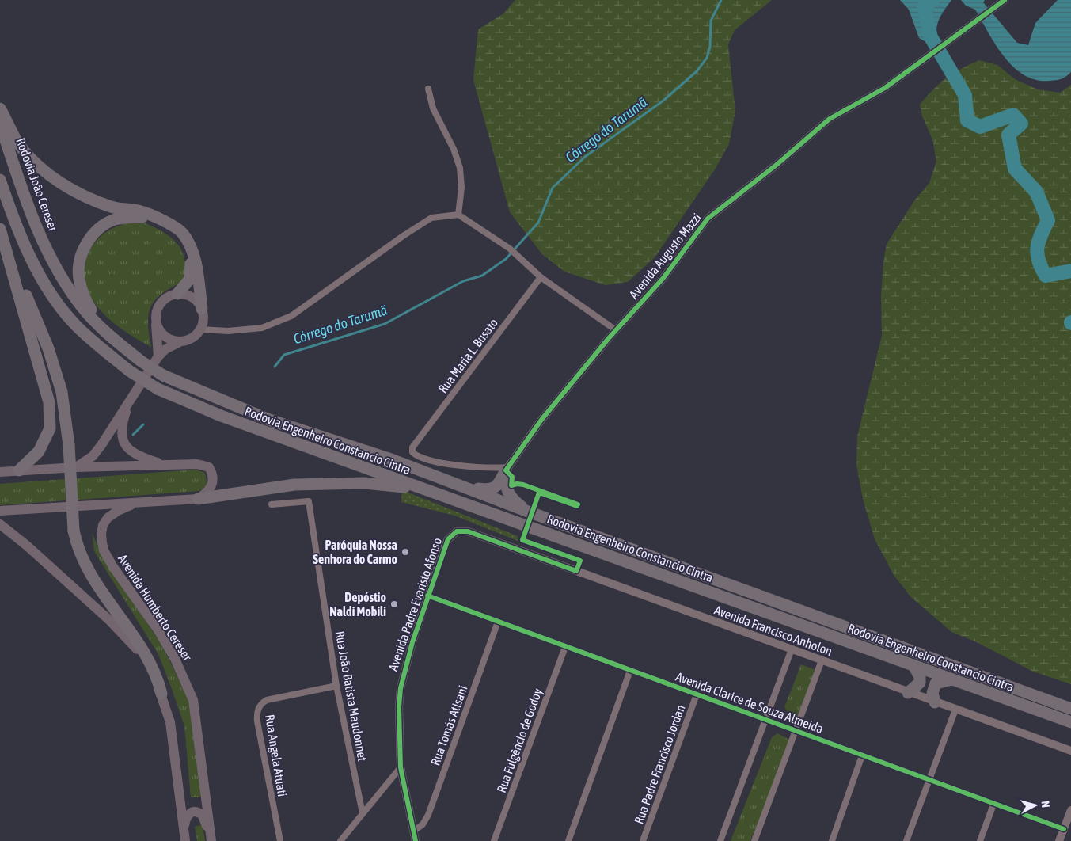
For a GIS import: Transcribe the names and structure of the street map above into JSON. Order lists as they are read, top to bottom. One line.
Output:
{"streets":{"highway":["Rodovia João Cereser","Rodovia Engenheiro Constancio Cintra"],"main road":["Avenida Humberto Cereser"],"street":["Avenida Augusto Mazzi","Rua Maria L. Busato","Avenida Padre Evaristo Afonso","Avenida Francisco Anholon","Rua João Batista Maudonnet","Avenida Clarice de Souza Almeida","Rua Tomás Atisani","Rua Fulgêncio de Godoy","Rua Angela Atuati","Rua Padre Francisco Jordan"]},"crossings":[["Rodovia João Cereser","Rodovia Engenheiro Constancio Cintra"],["Avenida Augusto Mazzi","Rua Maria L. Busato"],["Avenida Padre Evaristo Afonso","Avenida Francisco Anholon"],["Avenida Padre Evaristo Afonso","Avenida Clarice de Souza Almeida"],["Avenida Padre Evaristo Afonso","Rua Tomás Atisani"],["Rua João Batista Maudonnet","Rua Angela Atuati"],["Avenida Clarice de Souza Almeida","Rua Tomás Atisani"],["Avenida Clarice de Souza Almeida","Rua Fulgêncio de Godoy"],["Avenida Clarice de Souza Almeida","Rua Padre Francisco Jordan"]],"water":["Córrego do Tarumã"],"places":["Paróquia Nossa Senhora do Carmo","Depóstio Naldi Mobili"],"north":"right"}
